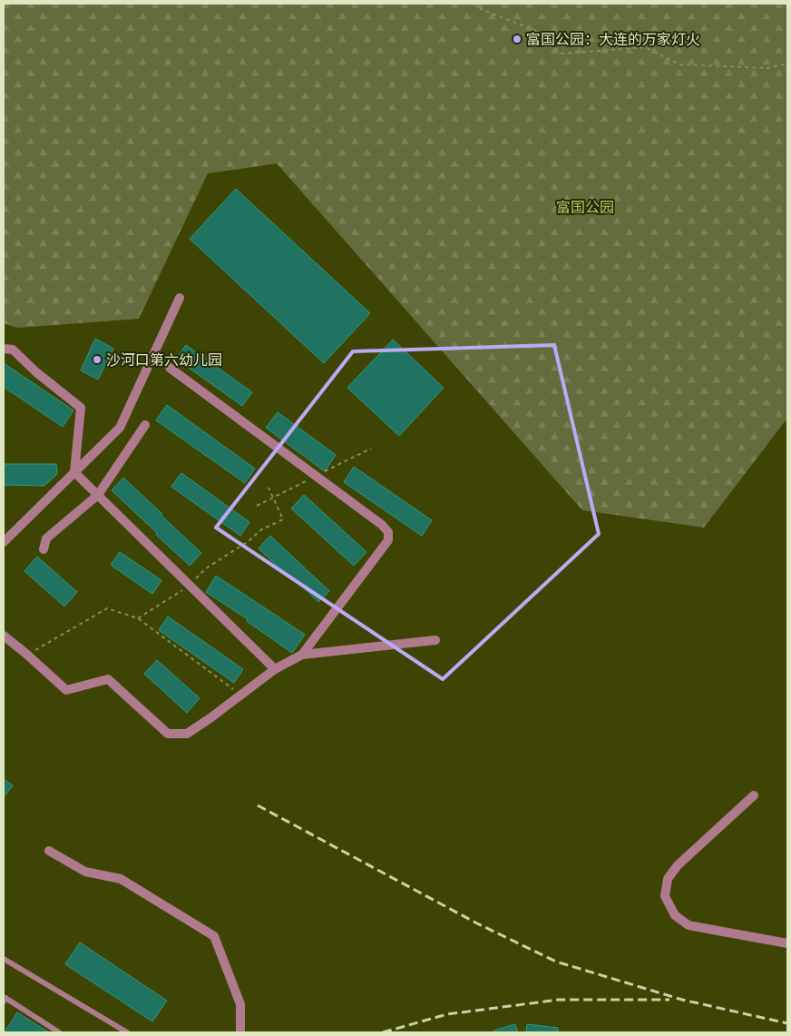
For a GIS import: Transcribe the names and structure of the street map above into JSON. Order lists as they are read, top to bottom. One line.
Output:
{"parks":["富国公园"],"places":["富国公园：大连的万家灯火","沙河口第六幼儿园"]}
